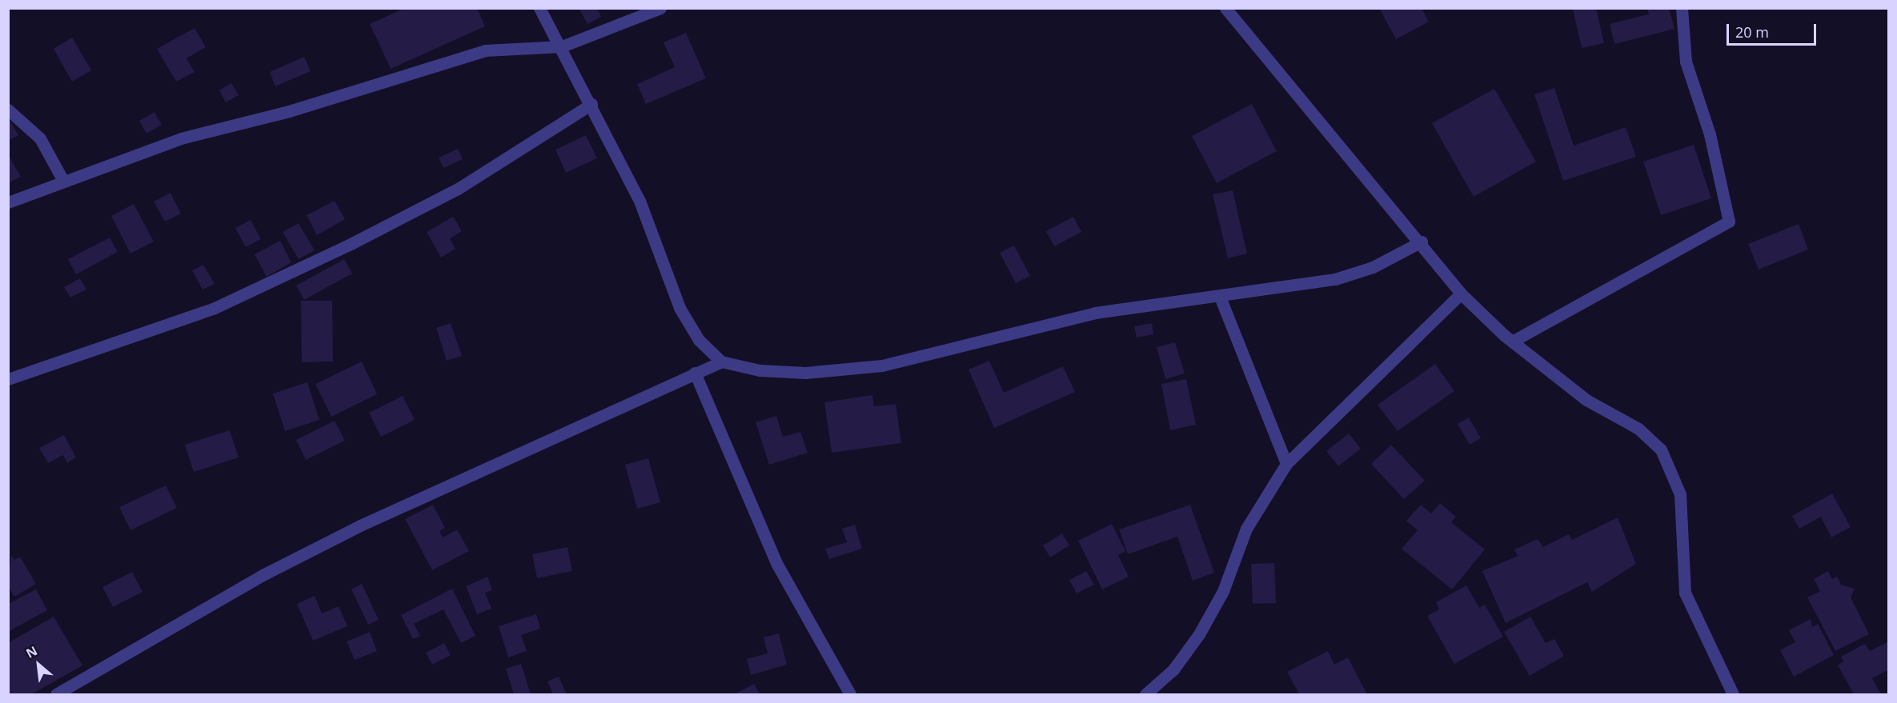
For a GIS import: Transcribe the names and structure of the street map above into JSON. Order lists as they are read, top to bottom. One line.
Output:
{"scale_bar":"20 m","north":"top left"}
